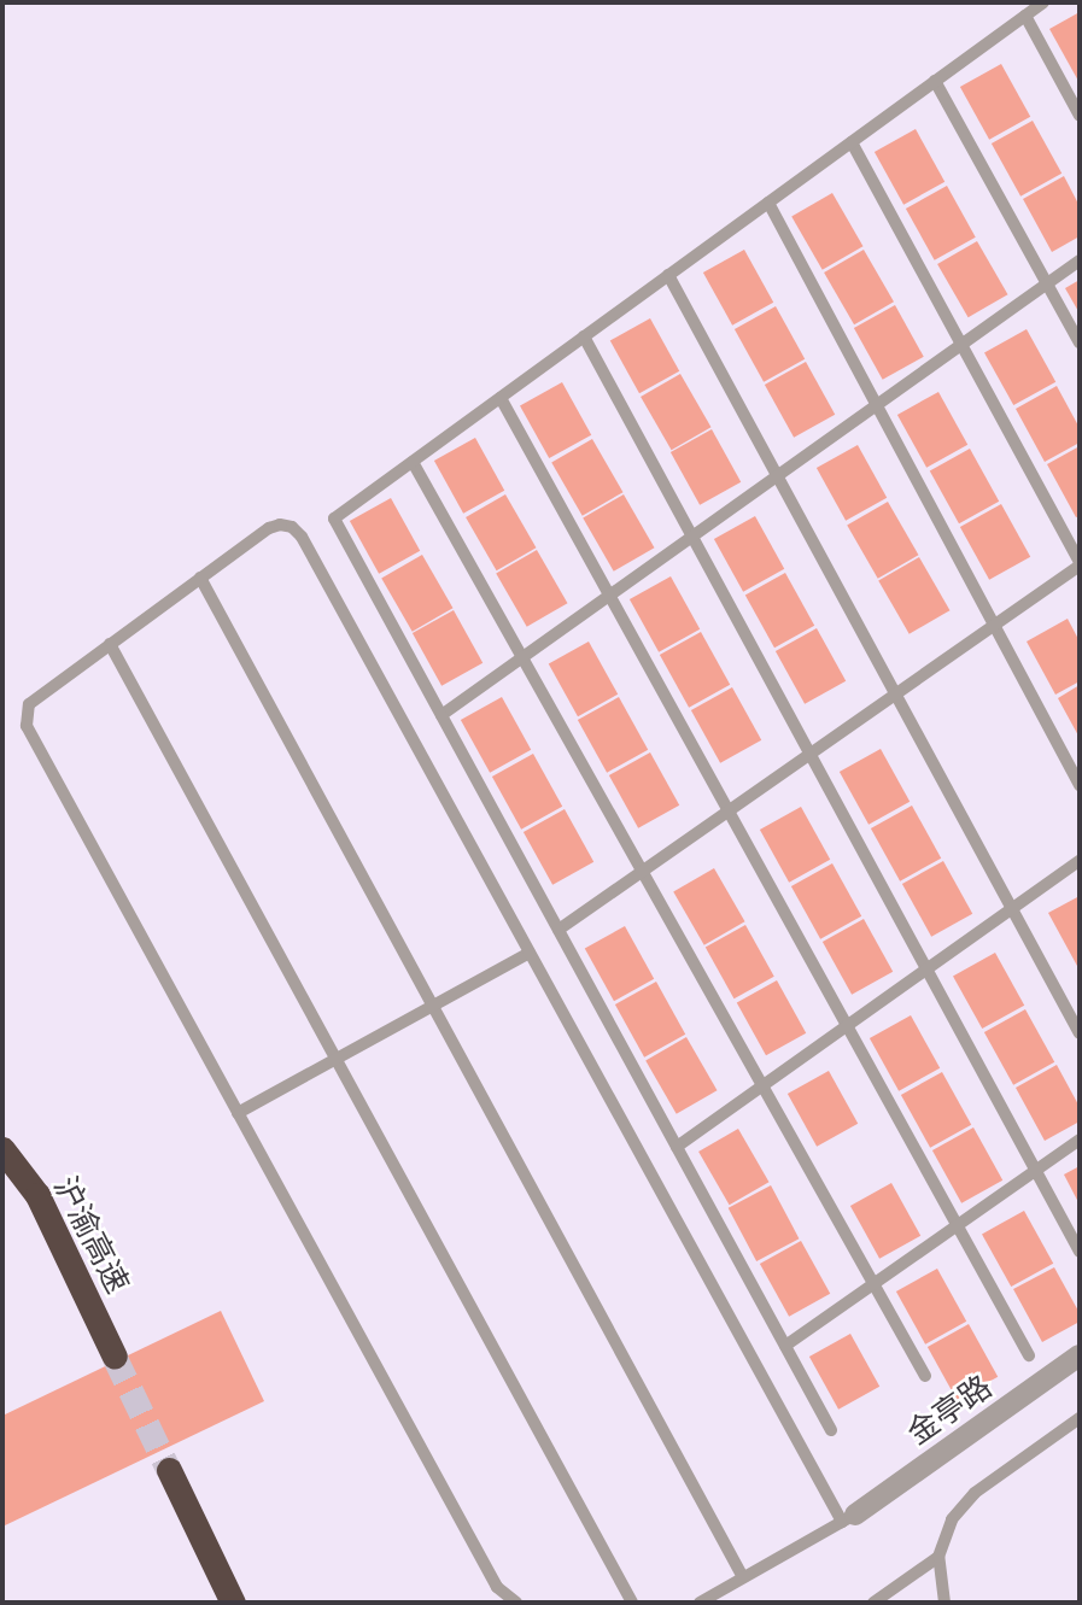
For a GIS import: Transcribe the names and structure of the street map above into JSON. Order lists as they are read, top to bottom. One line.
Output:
{"streets":{"highway":["沪渝高速"],"street":["金亭路"]}}
